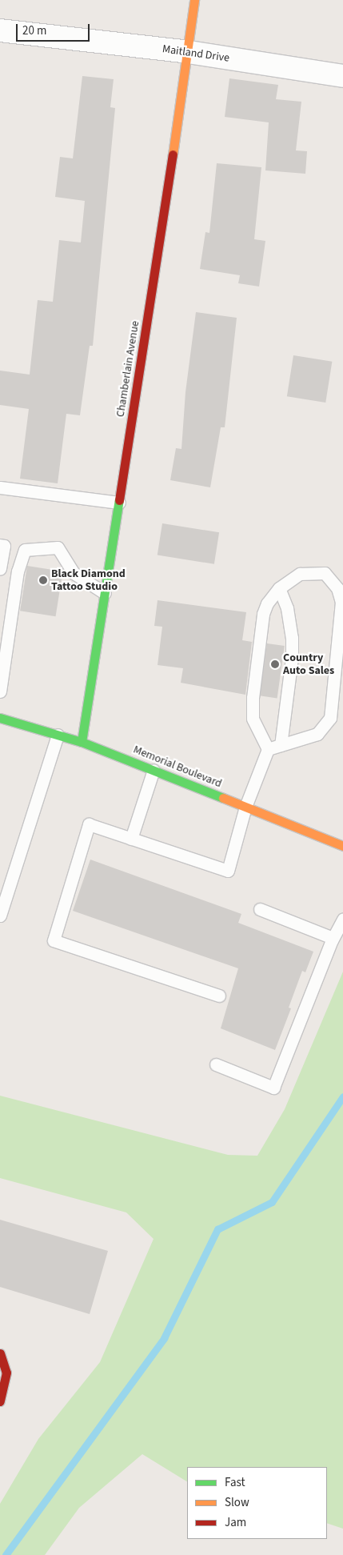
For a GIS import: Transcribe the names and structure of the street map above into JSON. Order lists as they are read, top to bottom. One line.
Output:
{"streets":{"street":["Maitland Drive","Chamberlain Avenue","Memorial Boulevard"]},"crossings":[["Maitland Drive","Chamberlain Avenue"],["Chamberlain Avenue","Memorial Boulevard"]],"places":["Black Diamond Tattoo Studio","Country Auto Sales"],"legend":["Fast","Slow","Jam"],"scale_bar":"20 m"}
